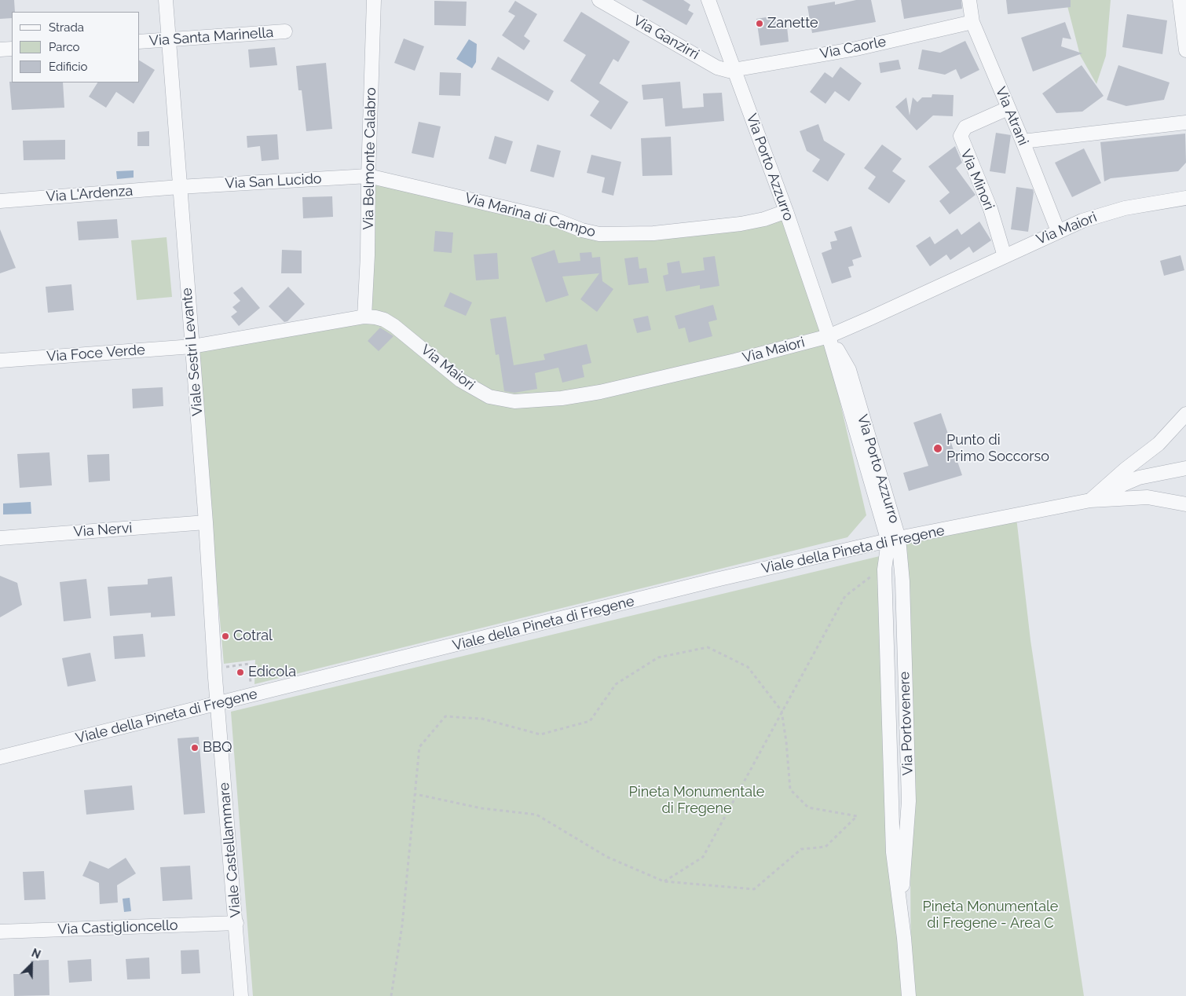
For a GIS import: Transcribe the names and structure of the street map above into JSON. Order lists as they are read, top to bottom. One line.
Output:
{"streets":{"street":["Via Santa Marinella","Via Ganzirri","Via Caorle","Via Atrani","Via Belmonte Calabro","Via Porto Azzurro","Via Minori","Via San Lucido","Via L'Ardenza","Via Marina di Campo","Via Maiori","Viale Sestri Levante","Via Foce Verde","Via Nervi","Viale della Pineta di Fregene","Via Portovenere","Viale Castellammare","Via Castiglioncello"]},"crossings":[["Via Santa Marinella","Viale Sestri Levante"],["Via Ganzirri","Via Caorle"],["Via Ganzirri","Via Porto Azzurro"],["Via Caorle","Via Atrani"],["Via Caorle","Via Porto Azzurro"],["Via Atrani","Via Minori"],["Via Atrani","Via Maiori"],["Via Belmonte Calabro","Via San Lucido"],["Via Belmonte Calabro","Via Marina di Campo"],["Via Belmonte Calabro","Via Maiori"],["Via Porto Azzurro","Via Marina di Campo"],["Via Porto Azzurro","Via Maiori"],["Via Porto Azzurro","Viale della Pineta di Fregene"],["Via Porto Azzurro","Via Portovenere"],["Via Minori","Via Maiori"],["Via San Lucido","Via L'Ardenza"],["Via San Lucido","Via Marina di Campo"],["Via San Lucido","Viale Sestri Levante"],["Via L'Ardenza","Viale Sestri Levante"],["Via Maiori","Viale Sestri Levante"],["Via Maiori","Via Foce Verde"],["Viale Sestri Levante","Via Foce Verde"],["Viale Sestri Levante","Via Nervi"],["Viale Sestri Levante","Viale della Pineta di Fregene"],["Viale Sestri Levante","Viale Castellammare"],["Viale della Pineta di Fregene","Via Portovenere"],["Viale della Pineta di Fregene","Viale Castellammare"],["Viale Castellammare","Via Castiglioncello"]],"parks":["Pineta Monumentale di Fregene","Pineta Monumentale di Fregene - Area C"],"places":["Zanette","Punto di Primo Soccorso","Cotral","Edicola","BBQ"],"legend":["Strada","Parco","Edificio"],"north":"top right"}
